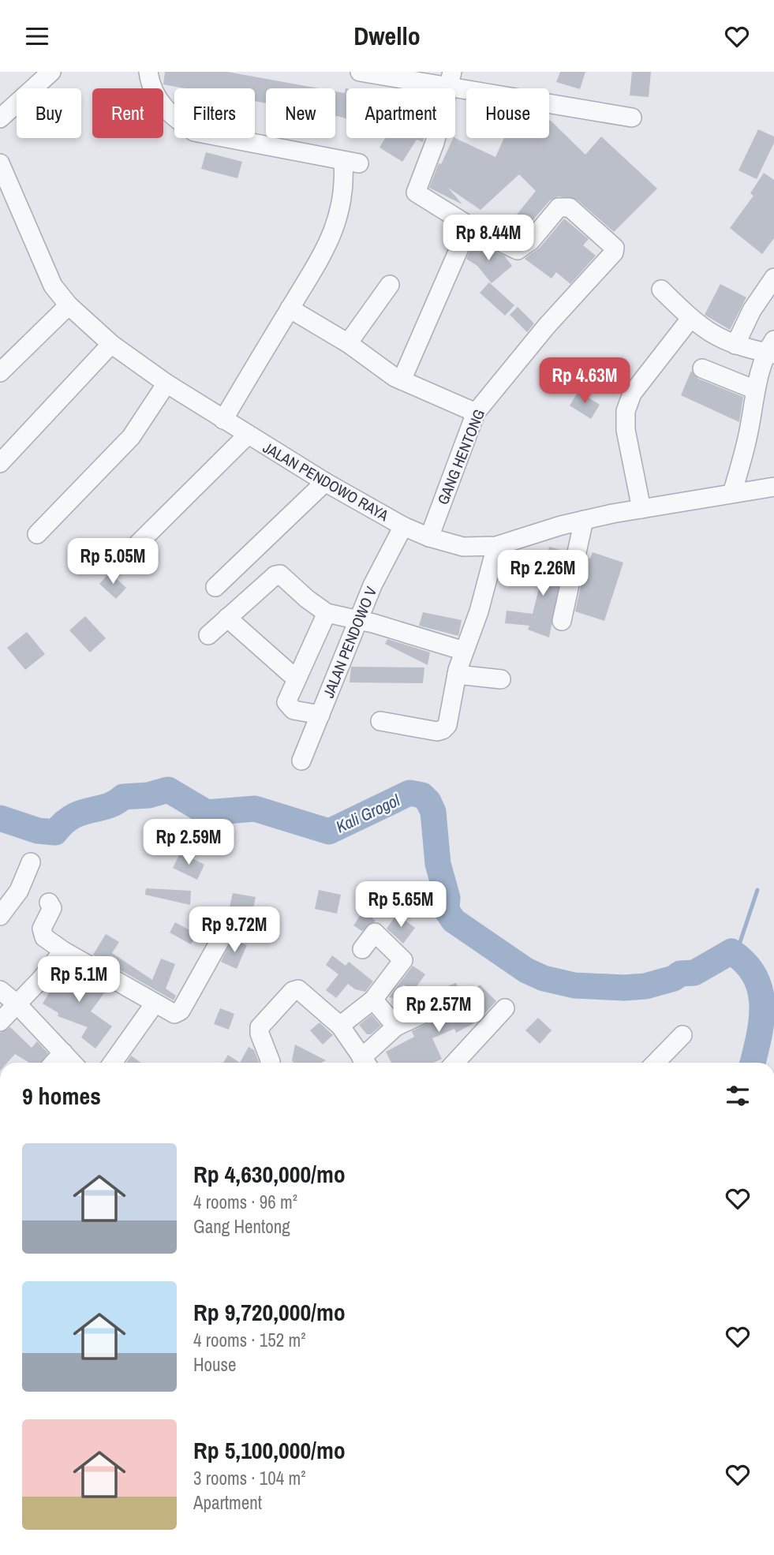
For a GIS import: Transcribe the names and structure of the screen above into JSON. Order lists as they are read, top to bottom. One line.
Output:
{"streets":{"street":["GANG HENTONG","JALAN PENDOWO RAYA","JALAN PENDOWO V"]},"crossings":[["GANG HENTONG","JALAN PENDOWO RAYA"],["JALAN PENDOWO RAYA","JALAN PENDOWO V"]],"water":["Kali Grogol"],"page":{"header":"Dwello","chip":["Buy","Rent","Filters","New","Apartment","House"],"price":["Rp 8.44M","Rp 4.63M","Rp 5.05M","Rp 2.26M","Rp 2.59M","Rp 5.65M","Rp 9.72M","Rp 5.1M","Rp 2.57M"],"heading":"9 homes","list":[{"name":"Rp 4,630,000/mo","note":"4 rooms · 96 m² · Gang Hentong"},{"name":"Rp 9,720,000/mo","note":"4 rooms · 152 m² · House"},{"name":"Rp 5,100,000/mo","note":"3 rooms · 104 m² · Apartment"}]}}
